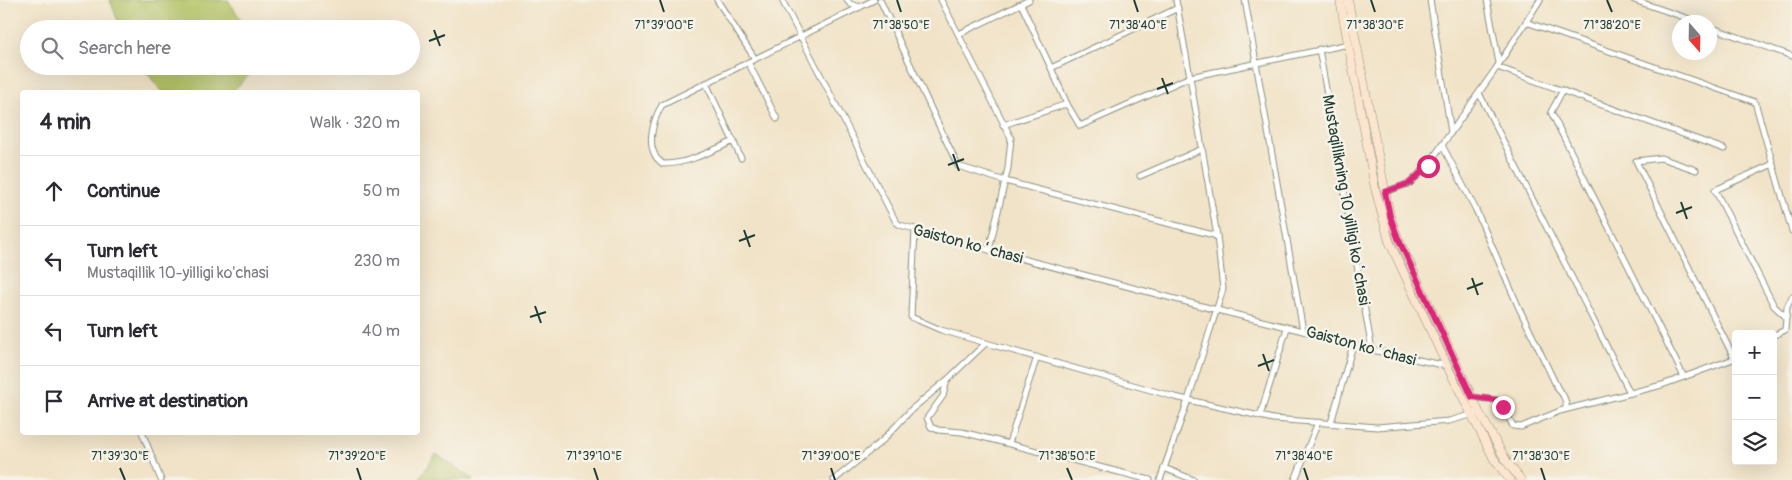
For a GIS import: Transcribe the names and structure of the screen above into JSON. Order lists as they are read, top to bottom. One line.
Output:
{"streets":{"street":["Mustaqillikning 10 yilligi koʻchasi","Gaiston koʻchasi"]},"crossings":[["Mustaqillikning 10 yilligi koʻchasi","Gaiston koʻchasi"]],"north":"bottom","page":{"search":"Search here","heading":["4 min","Walk · 320 m"],"list":[["Continue","50 m"],["Turn left","Mustaqillik 10-yilligi ko'chasi","230 m"],["Turn left","40 m"],"Arrive at destination"],"map_buttons":["+","−"]},"coordinates":["71°39'00\"E","71°38'50\"E","71°38'30\"E","71°38'20\"E","71°38'40\"E","71°39'30\"E","71°39'20\"E","71°39'10\"E"]}
